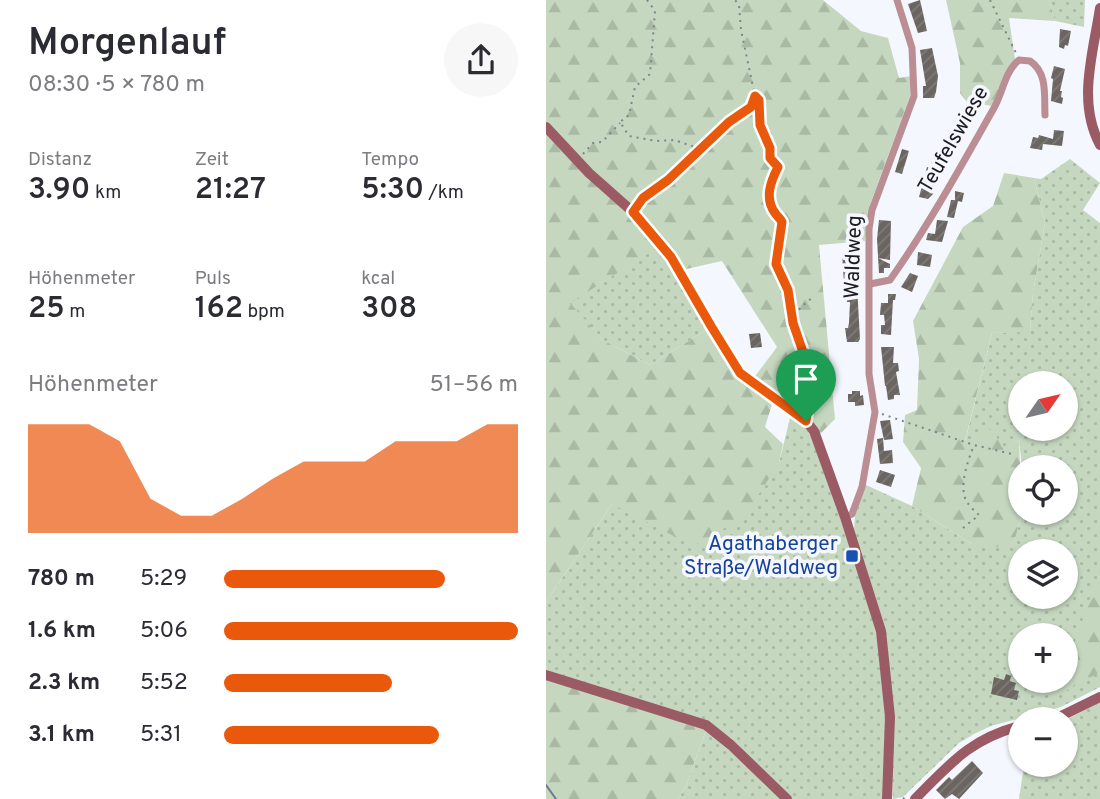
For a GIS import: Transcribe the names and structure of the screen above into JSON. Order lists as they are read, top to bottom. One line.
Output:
{"streets":{"street":["Teufelswiese","Waldweg"]},"crossings":[["Teufelswiese","Waldweg"]],"places":{"transit":["Agathaberger Straße/Waldweg"]},"north":"top right","page":{"heading":["Morgenlauf","08:30 · 5 × 780 m"],"stats":[["Distanz","3.90 km"],["Zeit","21:27"],["Tempo","5:30 /km"],["Höhenmeter","25 m"],["Puls","162 bpm"],["kcal","308"]],"chart":["Höhenmeter","51–56 m"],"map_buttons":["+","−"],"list":[{"name":"780 m","note":"5:29"},{"name":"1.6 km","note":"5:06"},{"name":"2.3 km","note":"5:52"},{"name":"3.1 km","note":"5:31"}]}}
